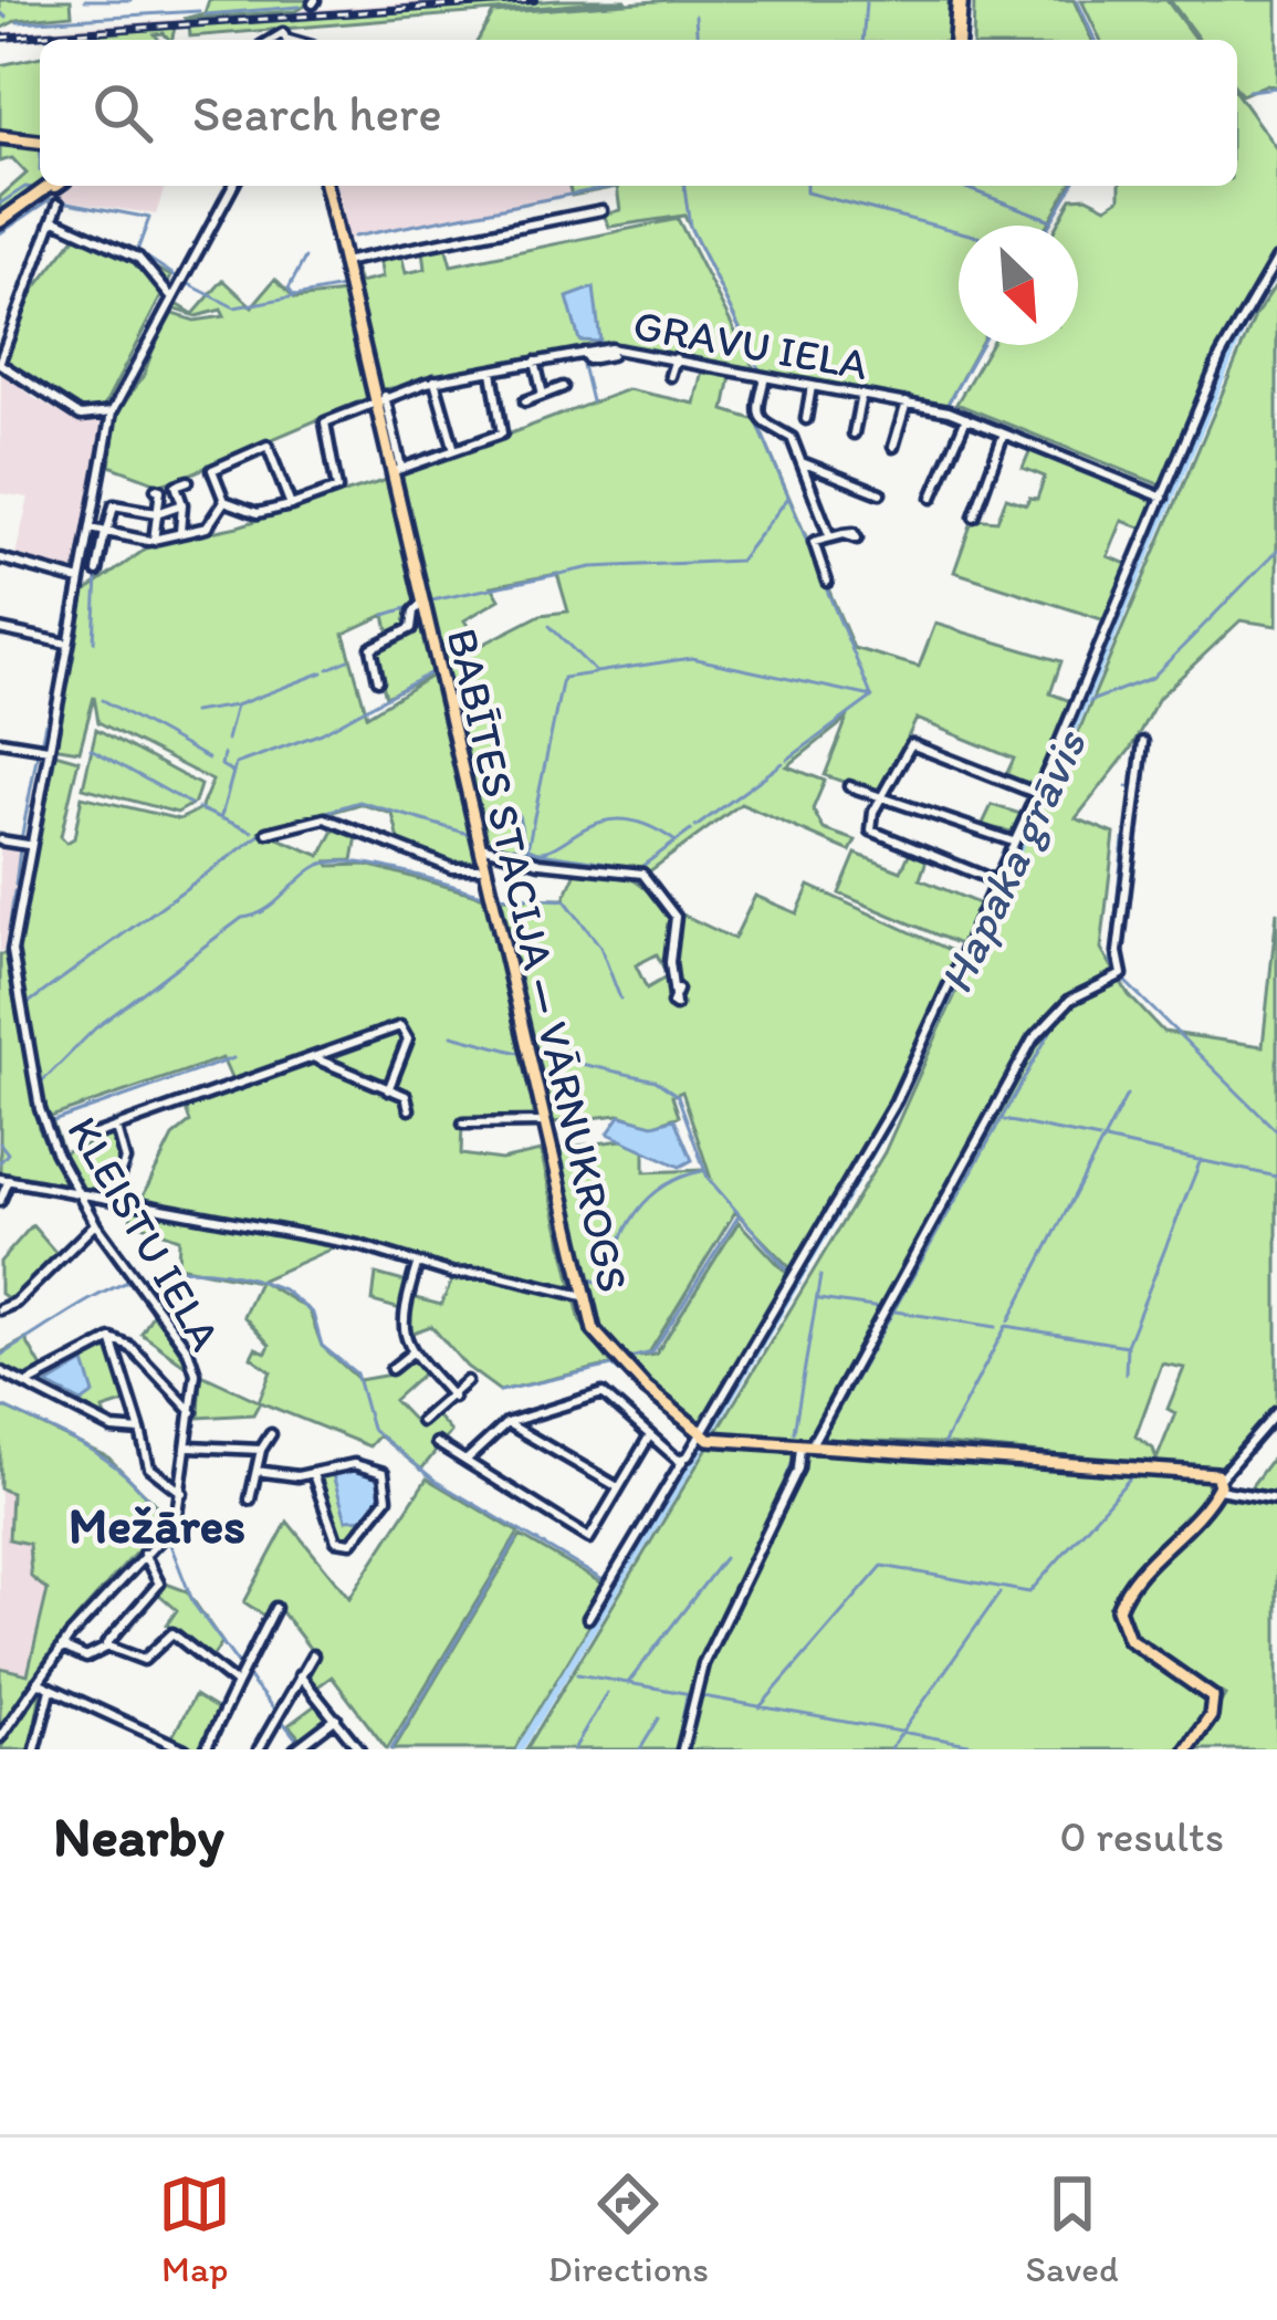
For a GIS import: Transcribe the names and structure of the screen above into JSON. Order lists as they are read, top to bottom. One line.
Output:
{"streets":{"main road":["BABĪTES STACIJA — VĀRNUKROGS"],"street":["GRAVU IELA","KLEISTU IELA"]},"crossings":[["GRAVU IELA","BABĪTES STACIJA — VĀRNUKROGS"]],"districts":["Mežāres"],"water":["Hapaka grāvis"],"north":"bottom right","page":{"search":"Search here","heading":["Nearby","0 results"],"nav":["Map","Directions","Saved"]}}
